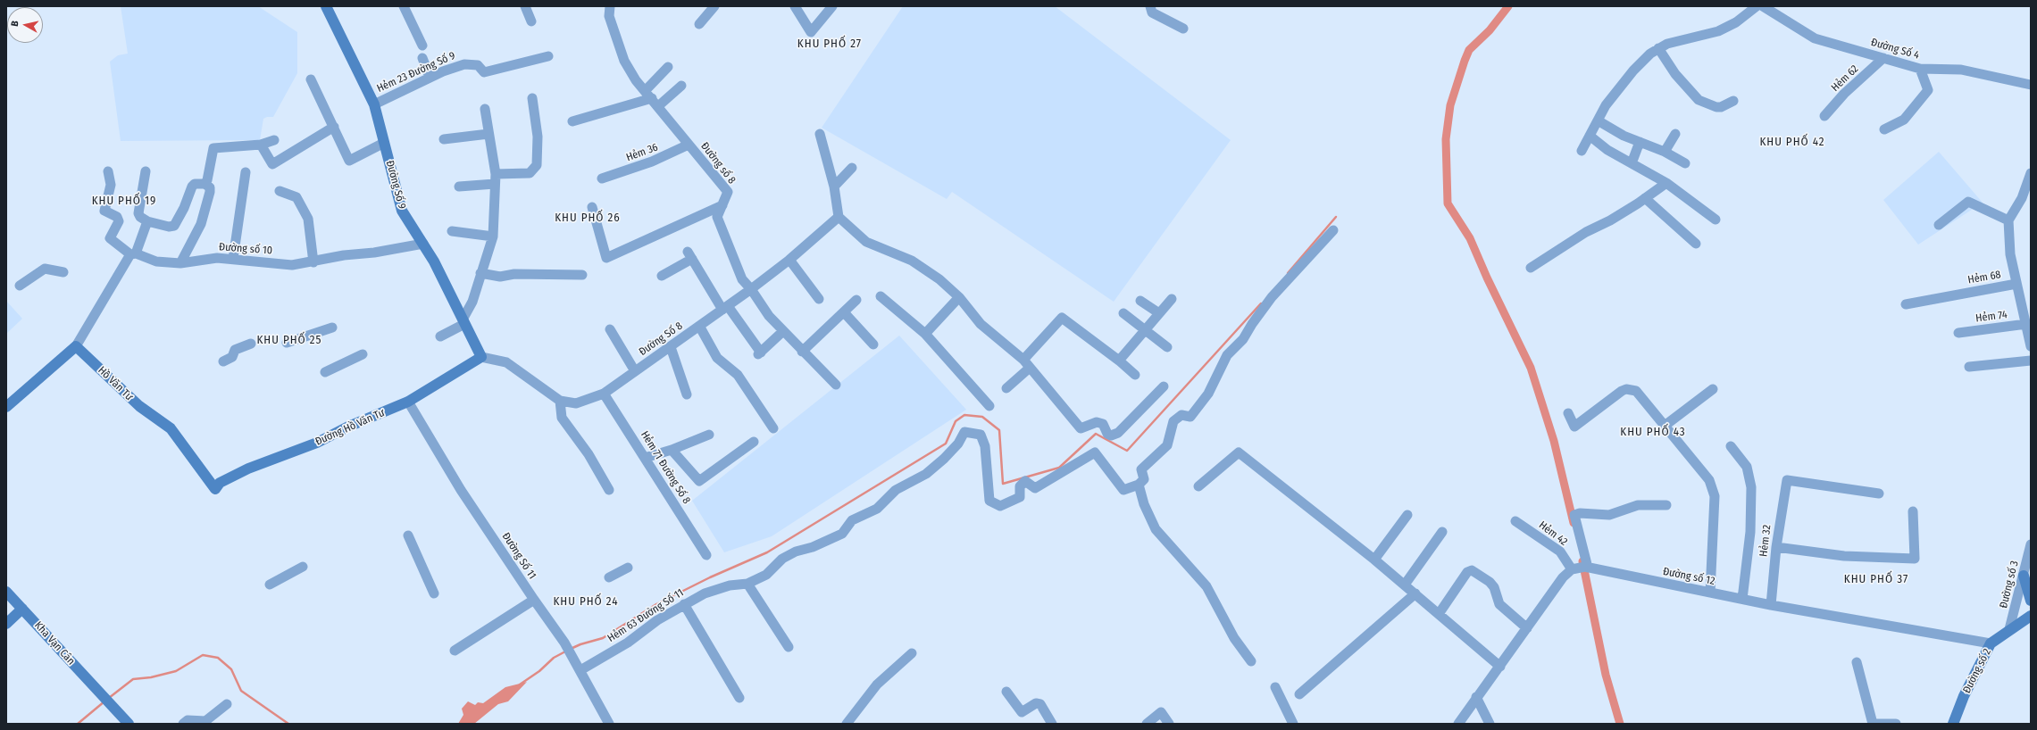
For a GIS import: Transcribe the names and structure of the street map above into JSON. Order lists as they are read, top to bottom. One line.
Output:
{"streets":{"street":["Đường Số 4","Hẻm 23 Đường Số 9","Hẻm 62","Hẻm 36","Đường số 8","Đường Số 9","Đường số 10","Hẻm 68","Hẻm 74","Đường Số 8","Hồ Văn Tư","Đường Hồ Văn Tư","Hẻm 71 Đường Số 8","Hẻm 42","Hẻm 32","Đường Số 11","Đường số 12","Đường số 3","Hẻm 63 Đường Số 11","Kha Vạn Cân","Đường số 2"]},"crossings":[["Đường Số 4","Hẻm 62"],["Hẻm 23 Đường Số 9","Đường Số 9"],["Hẻm 36","Đường số 8"],["Đường số 8","Đường Số 8"],["Đường Số 9","Đường số 10"],["Đường Số 9","Đường Số 8"],["Đường Số 9","Đường Hồ Văn Tư"],["Đường Số 8","Đường Hồ Văn Tư"],["Đường Số 8","Hẻm 71 Đường Số 8"],["Hồ Văn Tư","Đường Hồ Văn Tư"],["Đường Hồ Văn Tư","Đường Số 11"],["Hẻm 42","Đường số 12"],["Hẻm 32","Đường số 12"],["Đường Số 11","Hẻm 63 Đường Số 11"],["Đường số 12","Đường số 2"],["Đường số 3","Đường số 2"]],"districts":["KHU PHỐ 27","KHU PHỐ 42","KHU PHỐ 19","KHU PHỐ 26","KHU PHỐ 25","KHU PHỐ 43","KHU PHỐ 37","KHU PHỐ 24"],"north":"left"}
